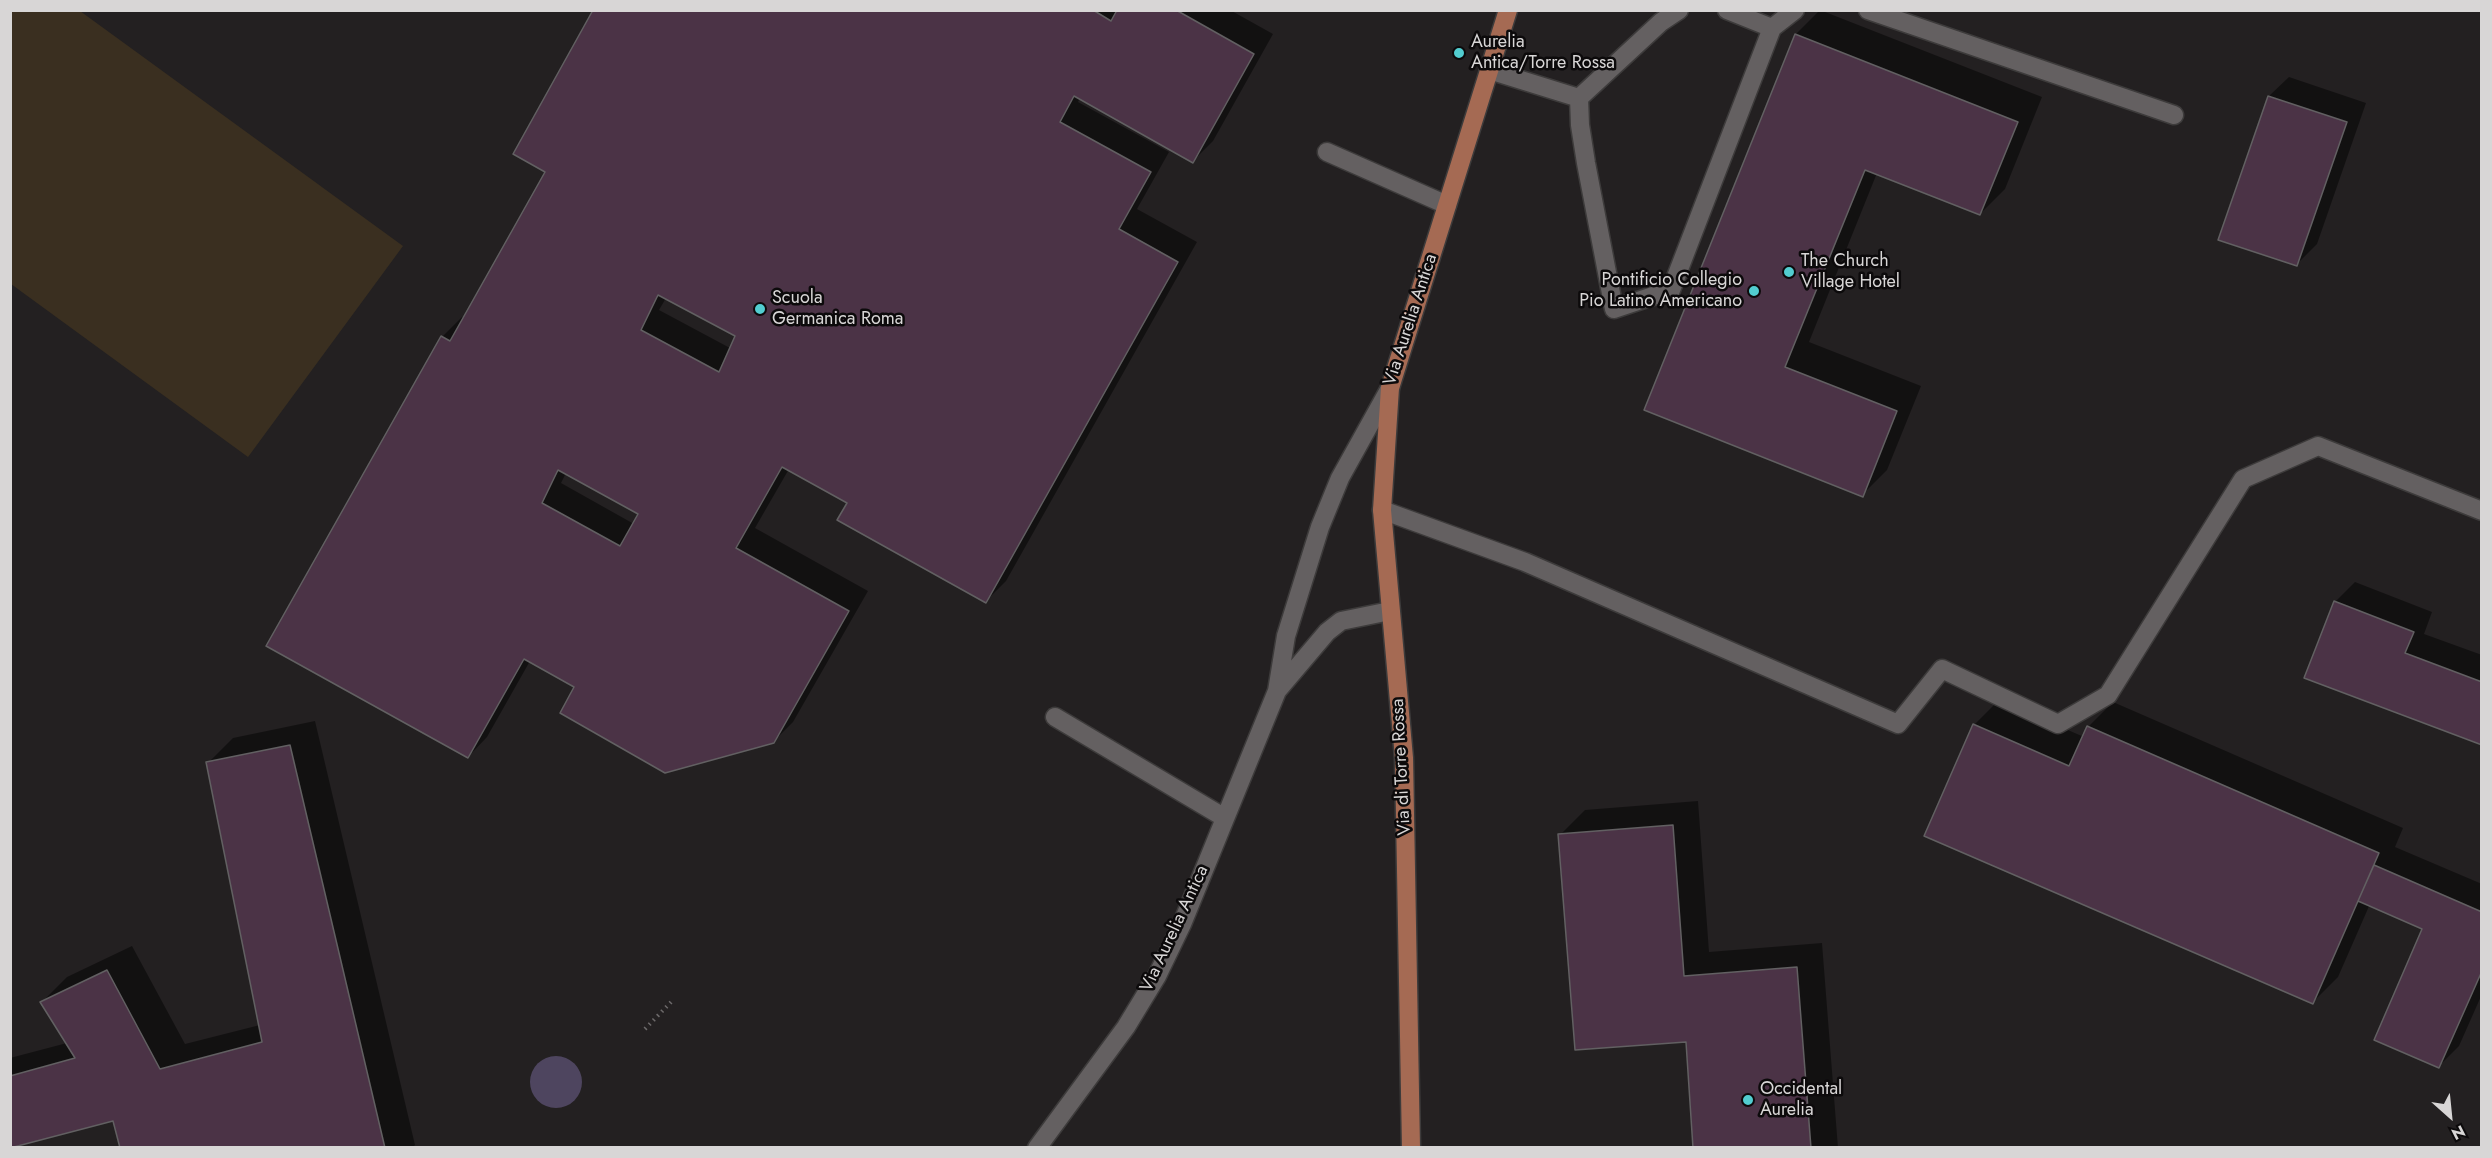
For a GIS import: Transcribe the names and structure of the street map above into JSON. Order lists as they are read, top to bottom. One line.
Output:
{"streets":{"main road":["Via Aurelia Antica","Via di Torre Rossa"]},"crossings":[["Via Aurelia Antica","Via di Torre Rossa"]],"places":["Aurelia Antica/Torre Rossa","The Church Village Hotel","Pontificio Collegio Pio Latino Americano","Scuola Germanica Roma","Occidental Aurelia"],"north":"bottom right"}
